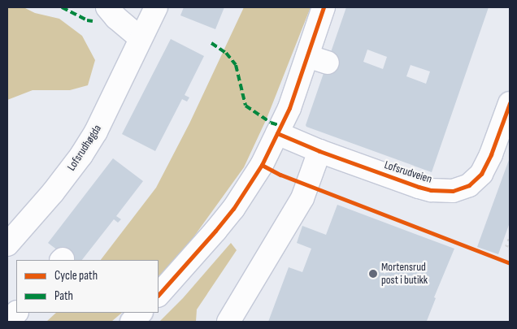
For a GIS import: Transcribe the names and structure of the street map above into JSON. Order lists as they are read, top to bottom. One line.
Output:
{"streets":{"street":["Lofsrudhøgda","Lofsrudveien"]},"places":["Mortensrud post i butikk"],"legend":["Cycle path","Path"]}
